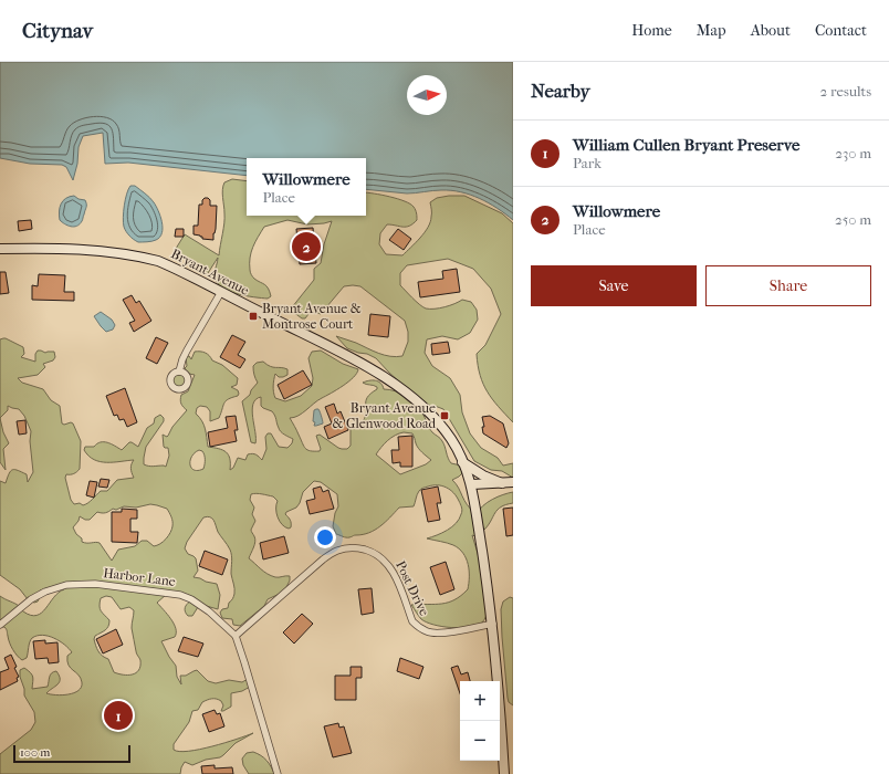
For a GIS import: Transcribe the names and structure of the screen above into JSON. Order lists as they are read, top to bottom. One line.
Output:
{"streets":{"main road":["Bryant Avenue"],"street":["Harbor Lane","Post Drive"]},"crossings":[["Bryant Avenue","Post Drive"],["Harbor Lane","Post Drive"]],"places":{"transit":["Bryant Avenue & Montrose Court","Bryant Avenue & Glenwood Road"]},"scale_bar":"100 m","north":"right","page":{"header":"Citynav","nav":["Home","Map","About","Contact"],"heading":["Nearby","2 results"],"list":[{"mark":"1","name":"William Cullen Bryant Preserve","note":"Park","value":"230 m"},{"mark":"2","name":"Willowmere","note":"Place","value":"250 m"}],"popup":["Willowmere","Place"],"pins":["2","1"],"buttons":["Save","Share"],"map_buttons":["+","−"],"scale":"100 m"}}
